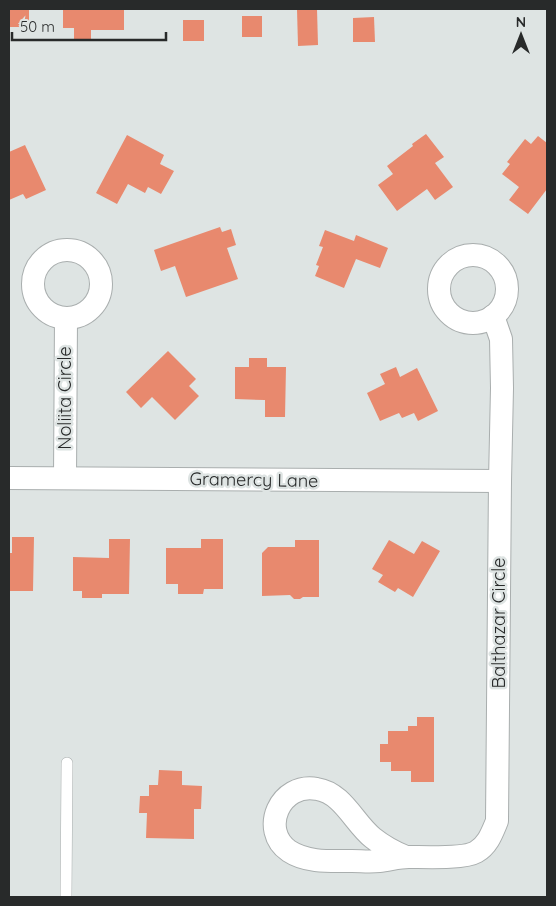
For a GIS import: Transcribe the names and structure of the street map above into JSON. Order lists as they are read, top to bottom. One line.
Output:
{"streets":{"street":["Noliita Circle","Gramercy Lane","Balthazar Circle"]},"crossings":[["Noliita Circle","Gramercy Lane"],["Gramercy Lane","Balthazar Circle"]],"scale_bar":"50 m","north":"top"}
